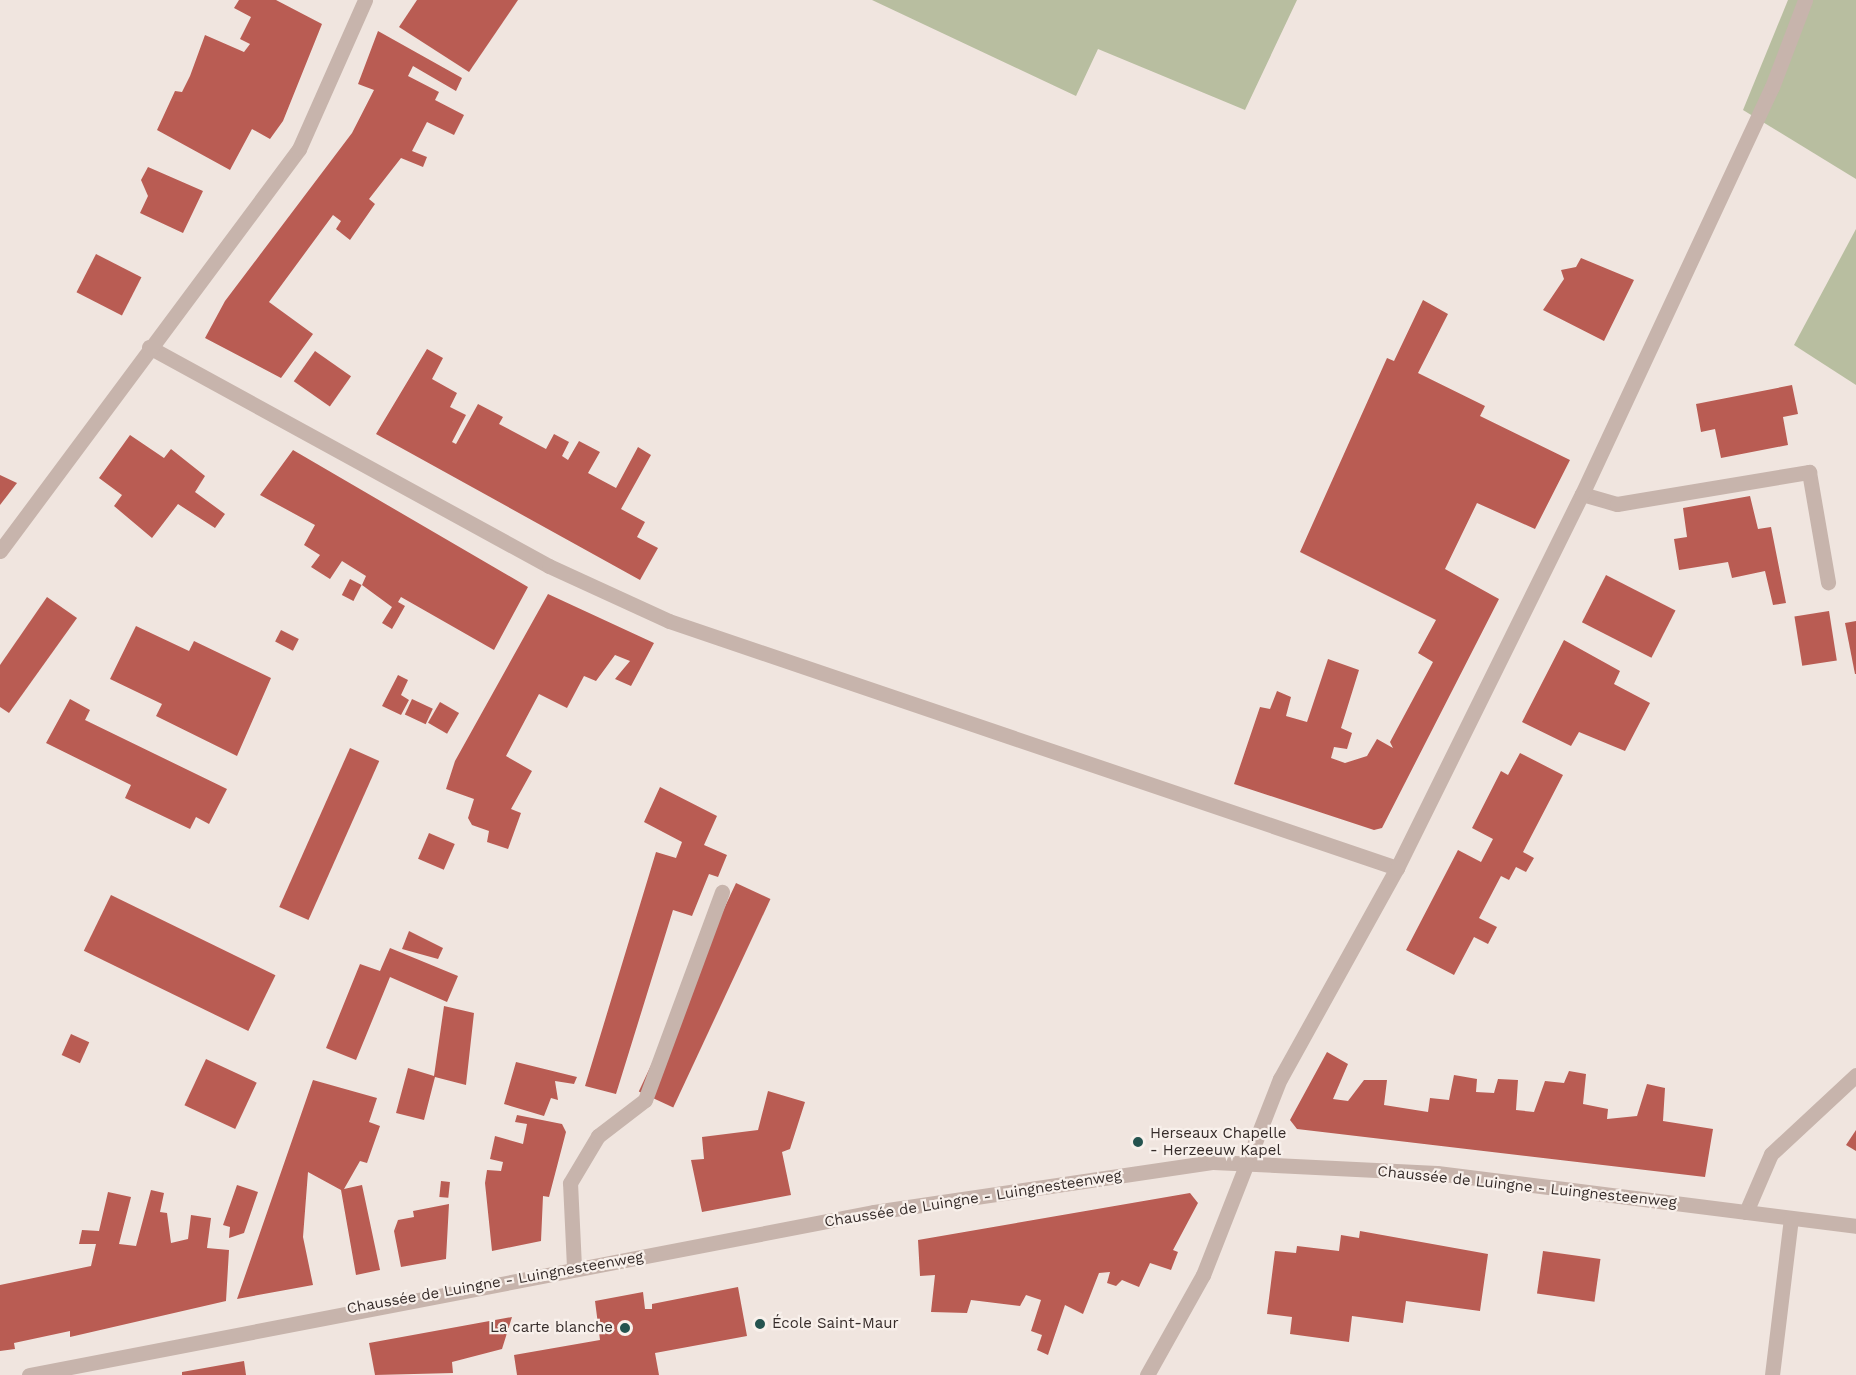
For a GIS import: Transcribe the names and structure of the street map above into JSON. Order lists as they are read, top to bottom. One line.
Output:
{"streets":{"street":["Chaussée de Luingne - Luingnesteenweg"]},"places":["Herseaux Chapelle - Herzeeuw Kapel","École Saint-Maur","La carte blanche"]}
